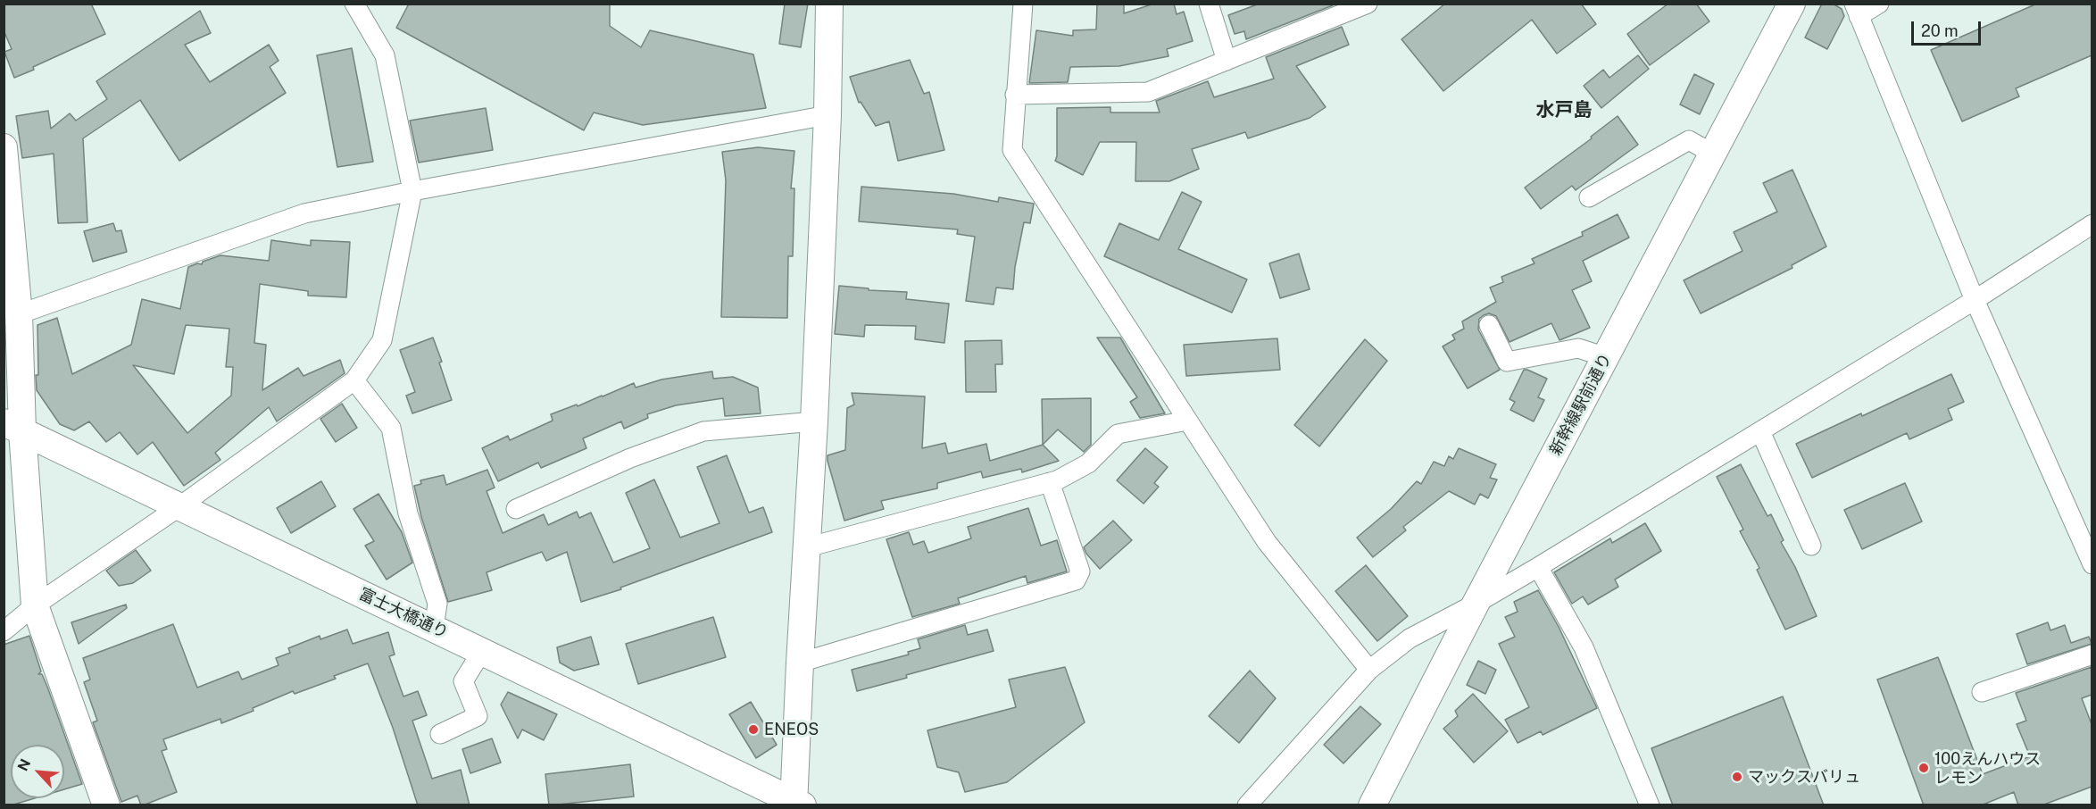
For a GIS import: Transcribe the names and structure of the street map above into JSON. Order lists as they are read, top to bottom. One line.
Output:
{"streets":{"street":["新幹線駅前通り","富士大橋通り"]},"districts":["水戸島"],"places":["ENEOS","100えんハウス レモン","マックスバリュ"],"scale_bar":"20 m","north":"top left"}
